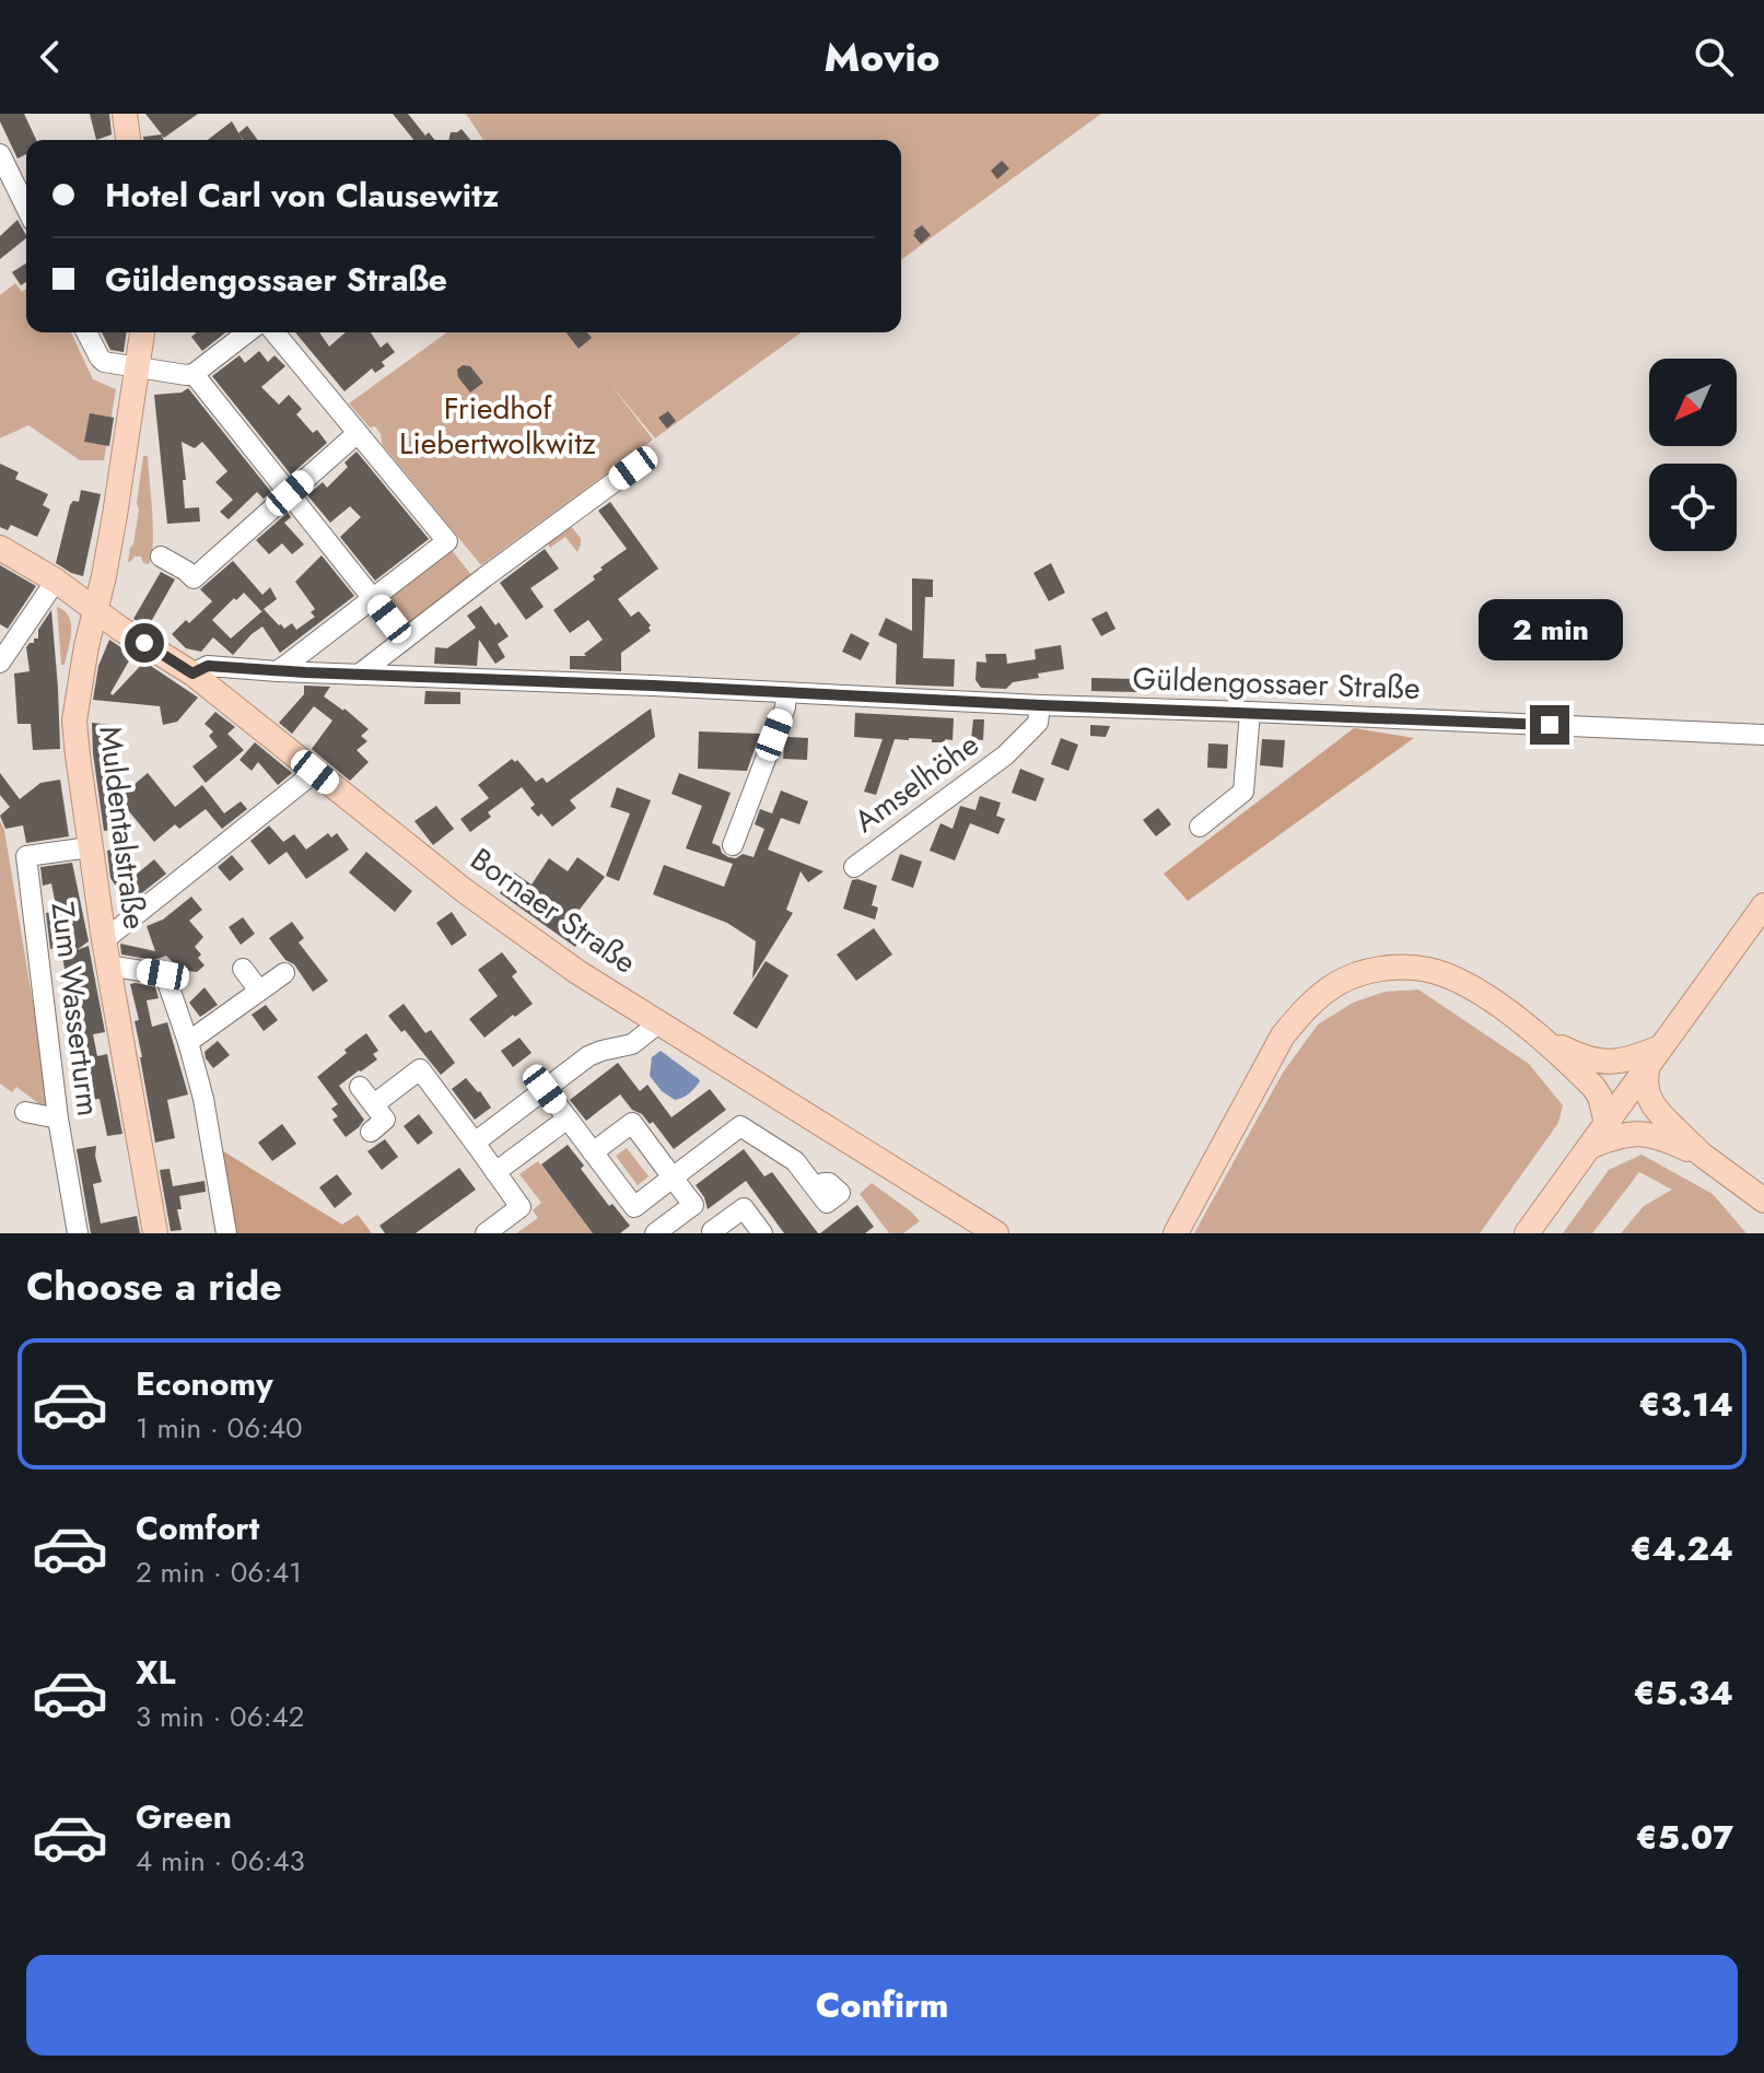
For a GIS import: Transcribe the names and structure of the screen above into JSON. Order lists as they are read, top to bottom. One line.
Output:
{"streets":{"main road":["Muldentalstraße","Bornaer Straße"],"street":["Güldengossaer Straße","Amselhöhe","Zum Wasserturm"]},"crossings":[["Güldengossaer Straße","Amselhöhe"],["Güldengossaer Straße","Bornaer Straße"],["Muldentalstraße","Bornaer Straße"],["Muldentalstraße","Zum Wasserturm"]],"parks":["Friedhof Liebertwolkwitz"],"north":"bottom left","page":{"header":"Movio","banner":["Hotel Carl von Clausewitz","Güldengossaer Straße"],"bubble":"2 min","heading":"Choose a ride","list":[{"name":"Economy","note":"1 min · 06:40","value":"€3.14"},{"name":"Comfort","note":"2 min · 06:41","value":"€4.24"},{"name":"XL","note":"3 min · 06:42","value":"€5.34"},{"name":"Green","note":"4 min · 06:43","value":"€5.07"}],"buttons":"Confirm"}}
